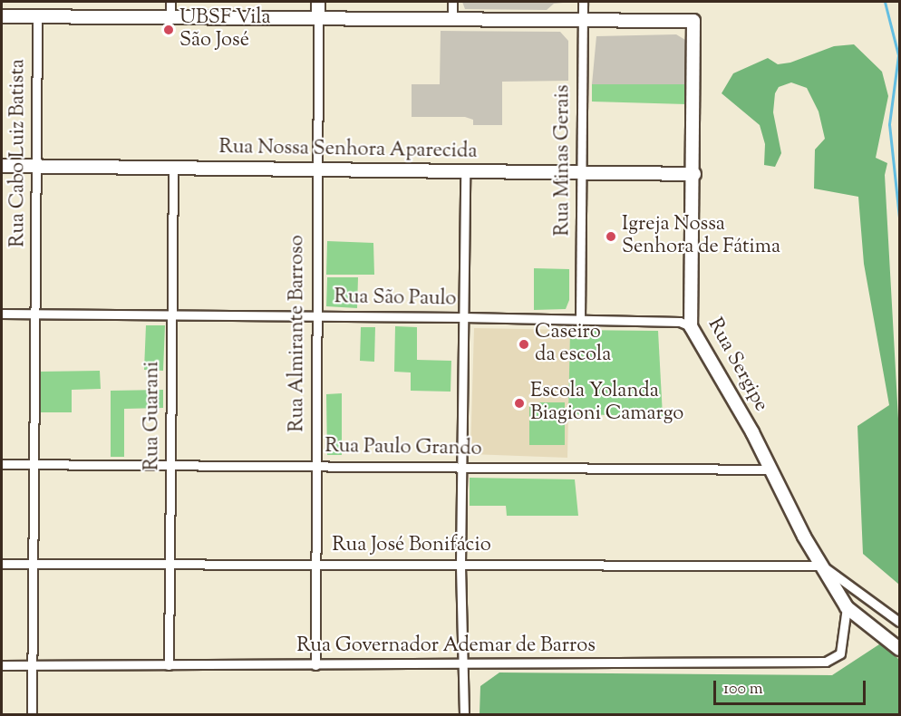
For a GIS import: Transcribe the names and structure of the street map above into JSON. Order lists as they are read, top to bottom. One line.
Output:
{"streets":{"street":["Rua Nossa Senhora Aparecida","Rua Cabo Luiz Batista","Rua Minas Gerais","Rua São Paulo","Rua Almirante Barroso","Rua Sergipe","Rua Guarani","Rua Paulo Grando","Rua José Bonifácio","Rua Governador Ademar de Barros"]},"crossings":[["Rua Nossa Senhora Aparecida","Rua Cabo Luiz Batista"],["Rua Nossa Senhora Aparecida","Rua Minas Gerais"],["Rua Nossa Senhora Aparecida","Rua Almirante Barroso"],["Rua Nossa Senhora Aparecida","Rua Sergipe"],["Rua Nossa Senhora Aparecida","Rua Guarani"],["Rua Cabo Luiz Batista","Rua São Paulo"],["Rua Cabo Luiz Batista","Rua Paulo Grando"],["Rua Cabo Luiz Batista","Rua José Bonifácio"],["Rua Cabo Luiz Batista","Rua Governador Ademar de Barros"],["Rua Minas Gerais","Rua São Paulo"],["Rua Minas Gerais","Rua Sergipe"],["Rua São Paulo","Rua Almirante Barroso"],["Rua São Paulo","Rua Sergipe"],["Rua São Paulo","Rua Guarani"],["Rua Almirante Barroso","Rua Paulo Grando"],["Rua Almirante Barroso","Rua José Bonifácio"],["Rua Almirante Barroso","Rua Governador Ademar de Barros"],["Rua Sergipe","Rua Paulo Grando"],["Rua Sergipe","Rua José Bonifácio"],["Rua Sergipe","Rua Governador Ademar de Barros"],["Rua Guarani","Rua Paulo Grando"],["Rua Guarani","Rua José Bonifácio"],["Rua Guarani","Rua Governador Ademar de Barros"]],"places":["UBSF Vila São José","Igreja Nossa Senhora de Fátima","Caseiro da escola","Escola Yolanda Biagioni Camargo"],"scale_bar":"100 m"}
